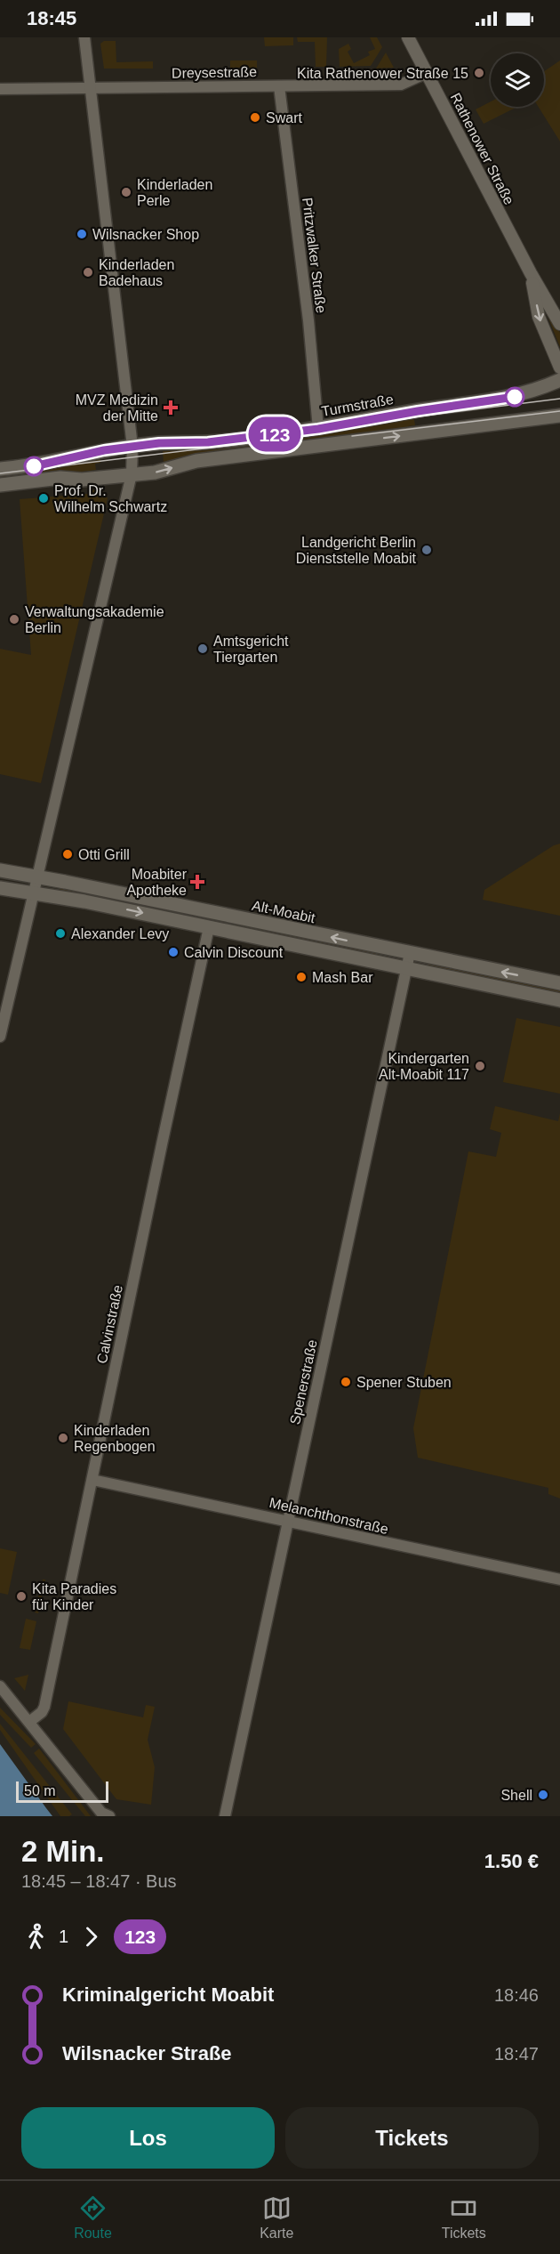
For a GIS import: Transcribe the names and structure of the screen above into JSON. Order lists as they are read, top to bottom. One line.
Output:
{"streets":{"main road":["Turmstraße","Alt-Moabit"],"street":["Dreysestraße","Rathenower Straße","Pritzwalker Straße","Calvinstraße","Spenerstraße","Melanchthonstraße"]},"crossings":[["Dreysestraße","Rathenower Straße"],["Dreysestraße","Pritzwalker Straße"],["Pritzwalker Straße","Turmstraße"],["Alt-Moabit","Spenerstraße"],["Calvinstraße","Melanchthonstraße"],["Spenerstraße","Melanchthonstraße"]],"places":{"other":["Kita Rathenower Straße 15","Swart","Kinderladen Perle","Wilsnacker Shop","Kinderladen Badehaus","Prof. Dr. Wilhelm Schwartz","Landgericht Berlin Dienststelle Moabit","Verwaltungsakademie Berlin","Amtsgericht Tiergarten","Otti Grill","Alexander Levy","Calvin Discount","Mash Bar","Kindergarten Alt-Moabit 117","Spener Stuben","Kinderladen Regenbogen","Kita Paradies für Kinder","Shell"],"health":["MVZ Medizin der Mitte","Moabiter Apotheke"]},"lines":["bus line 123"],"scale_bar":"50 m","page":{"status":"18:45","on_map":"123","scale":"50 m","heading":["2 Min.","18:45 – 18:47 · Bus","1.50 €"],"legs":["1","123"],"list":[{"name":"Kriminalgericht Moabit","value":"18:46"},{"name":"Wilsnacker Straße","value":"18:47"}],"buttons":["Los","Tickets"],"tabs":["Route","Karte","Tickets"]}}
